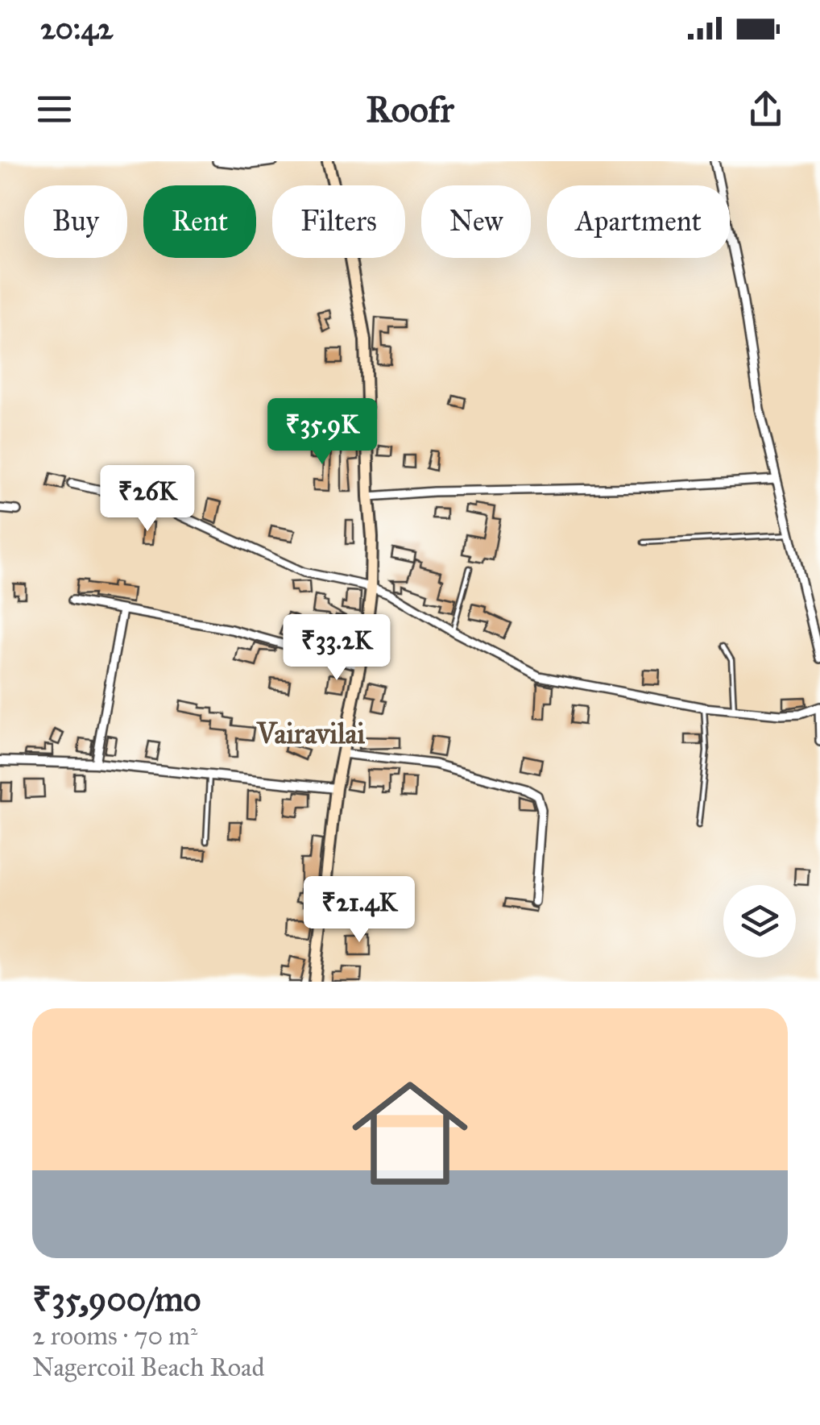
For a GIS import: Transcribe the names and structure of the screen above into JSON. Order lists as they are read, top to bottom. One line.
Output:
{"districts":["Vairavilai"],"page":{"status":"20:42","header":"Roofr","chip":["Buy","Rent","Filters","New","Apartment"],"price":["₹35.9K","₹26K","₹33.2K","₹21.4K"],"list":[{"name":"₹35,900/mo","note":"2 rooms · 70 m² · Nagercoil Beach Road"}]}}
